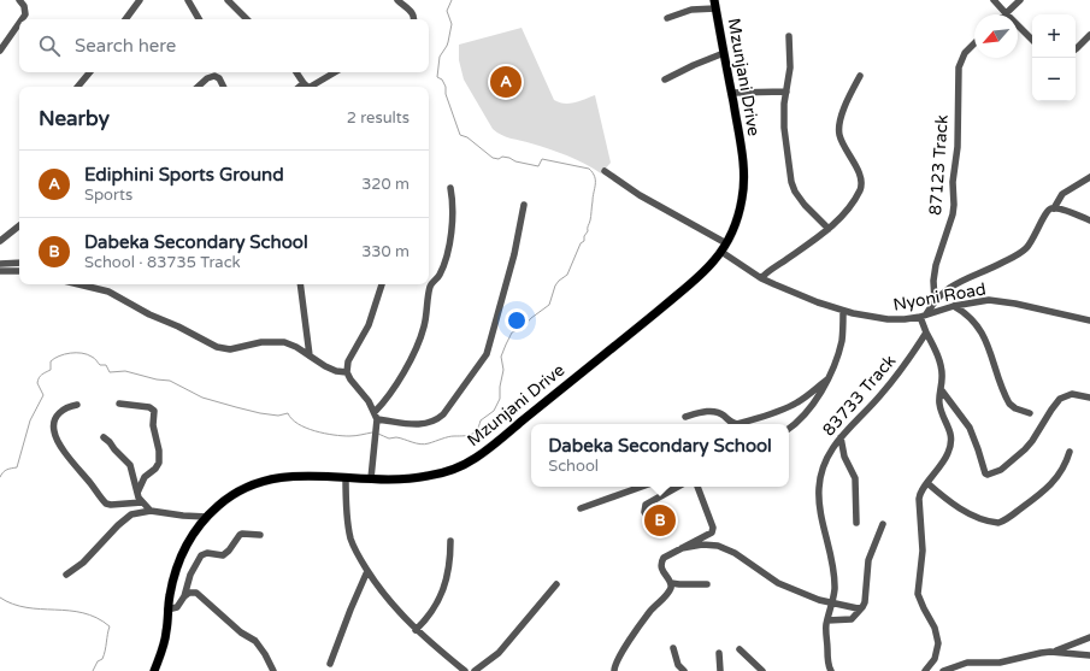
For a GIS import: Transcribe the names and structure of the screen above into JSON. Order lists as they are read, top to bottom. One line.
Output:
{"streets":{"main road":["Mzunjani Drive"],"street":["87123 Track","Nyoni Road","83733 Track"]},"crossings":[["Mzunjani Drive","Nyoni Road"]],"north":"bottom left","page":{"map_buttons":["+","−"],"search":"Search here","pins":["A","B"],"heading":["Nearby","2 results"],"list":[{"mark":"A","name":"Ediphini Sports Ground","note":"Sports","value":"320 m"},{"mark":"B","name":"Dabeka Secondary School","note":"School · 83735 Track","value":"330 m"}],"popup":["Dabeka Secondary School","School"]}}
